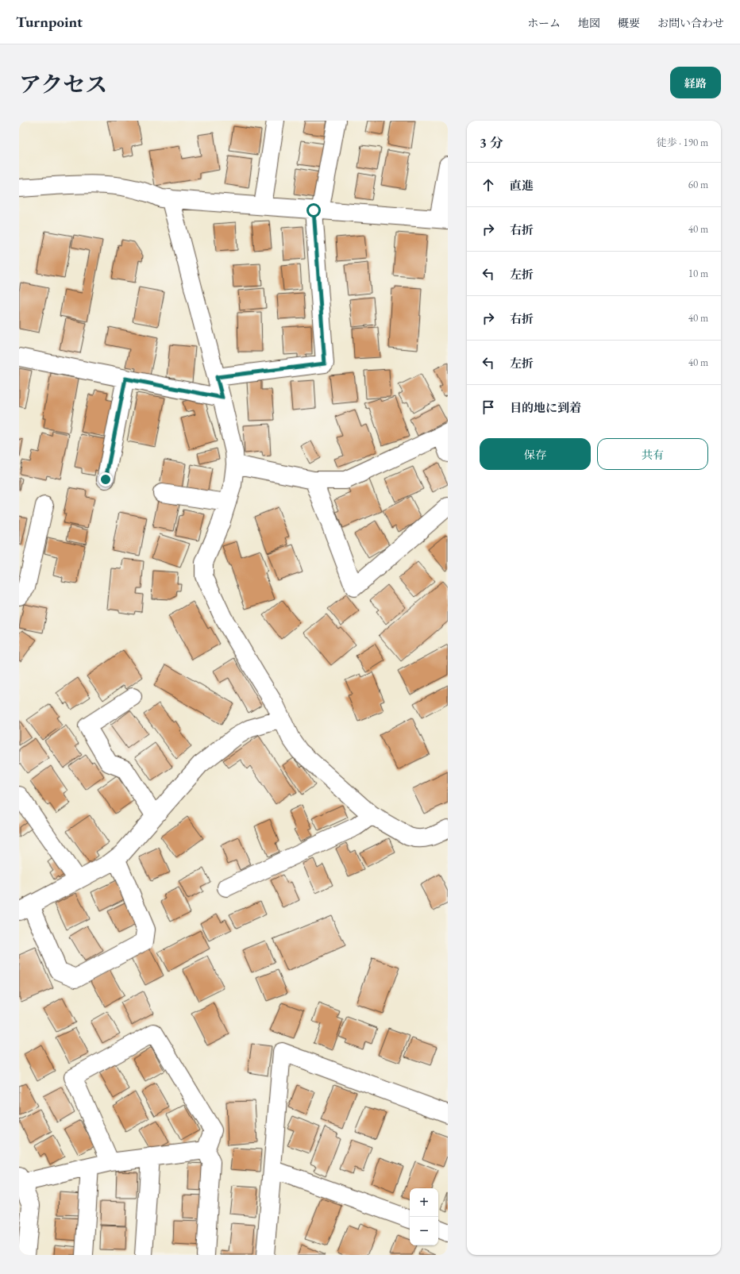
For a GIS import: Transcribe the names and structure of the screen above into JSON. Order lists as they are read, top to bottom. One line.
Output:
{"page":{"header":"Turnpoint","nav":["ホーム","地図","概要","お問い合わせ"],"title":"アクセス","buttons":["経路",["保存","共有"]],"heading":["3 分","徒歩 · 190 m"],"list":[["直進","60 m"],["右折","40 m"],["左折","10 m"],["右折","40 m"],["左折","40 m"],"目的地に到着"],"map_buttons":["+","−"]}}
